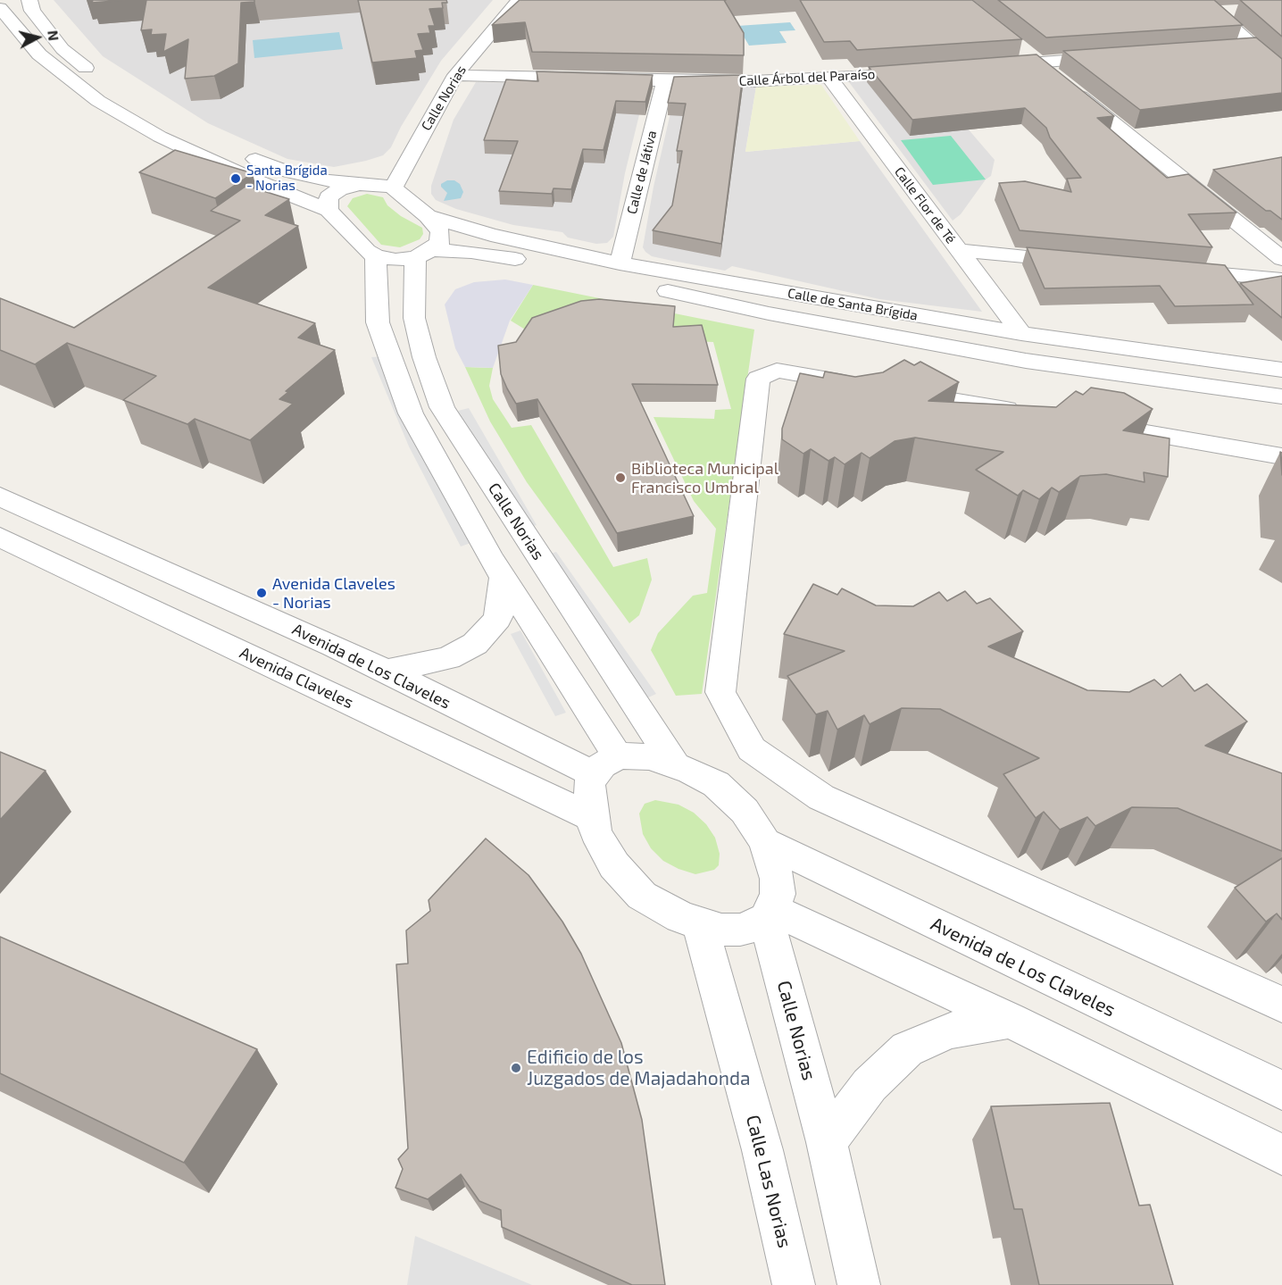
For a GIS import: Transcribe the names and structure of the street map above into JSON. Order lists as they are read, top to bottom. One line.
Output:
{"streets":{"street":["Calle Árbol del Paraíso","Calle Norias","Calle de Játiva","Calle Flor de Té","Calle de Santa Brígida","Avenida de Los Claveles","Avenida Claveles","Calle Las Norias"]},"crossings":[["Calle Árbol del Paraíso","Calle Norias"],["Calle Árbol del Paraíso","Calle de Játiva"],["Calle Árbol del Paraíso","Calle Flor de Té"],["Calle Norias","Calle de Santa Brígida"],["Calle Norias","Avenida de Los Claveles"],["Calle Norias","Avenida Claveles"],["Calle Norias","Calle Las Norias"],["Calle de Játiva","Calle de Santa Brígida"],["Calle Flor de Té","Calle de Santa Brígida"],["Avenida de Los Claveles","Avenida Claveles"],["Avenida de Los Claveles","Calle Las Norias"],["Avenida Claveles","Calle Las Norias"]],"places":["Santa Brígida - Norias","Biblioteca Municipal Francisco Umbral","Avenida Claveles - Norias","Edificio de los Juzgados de Majadahonda"],"north":"right"}
